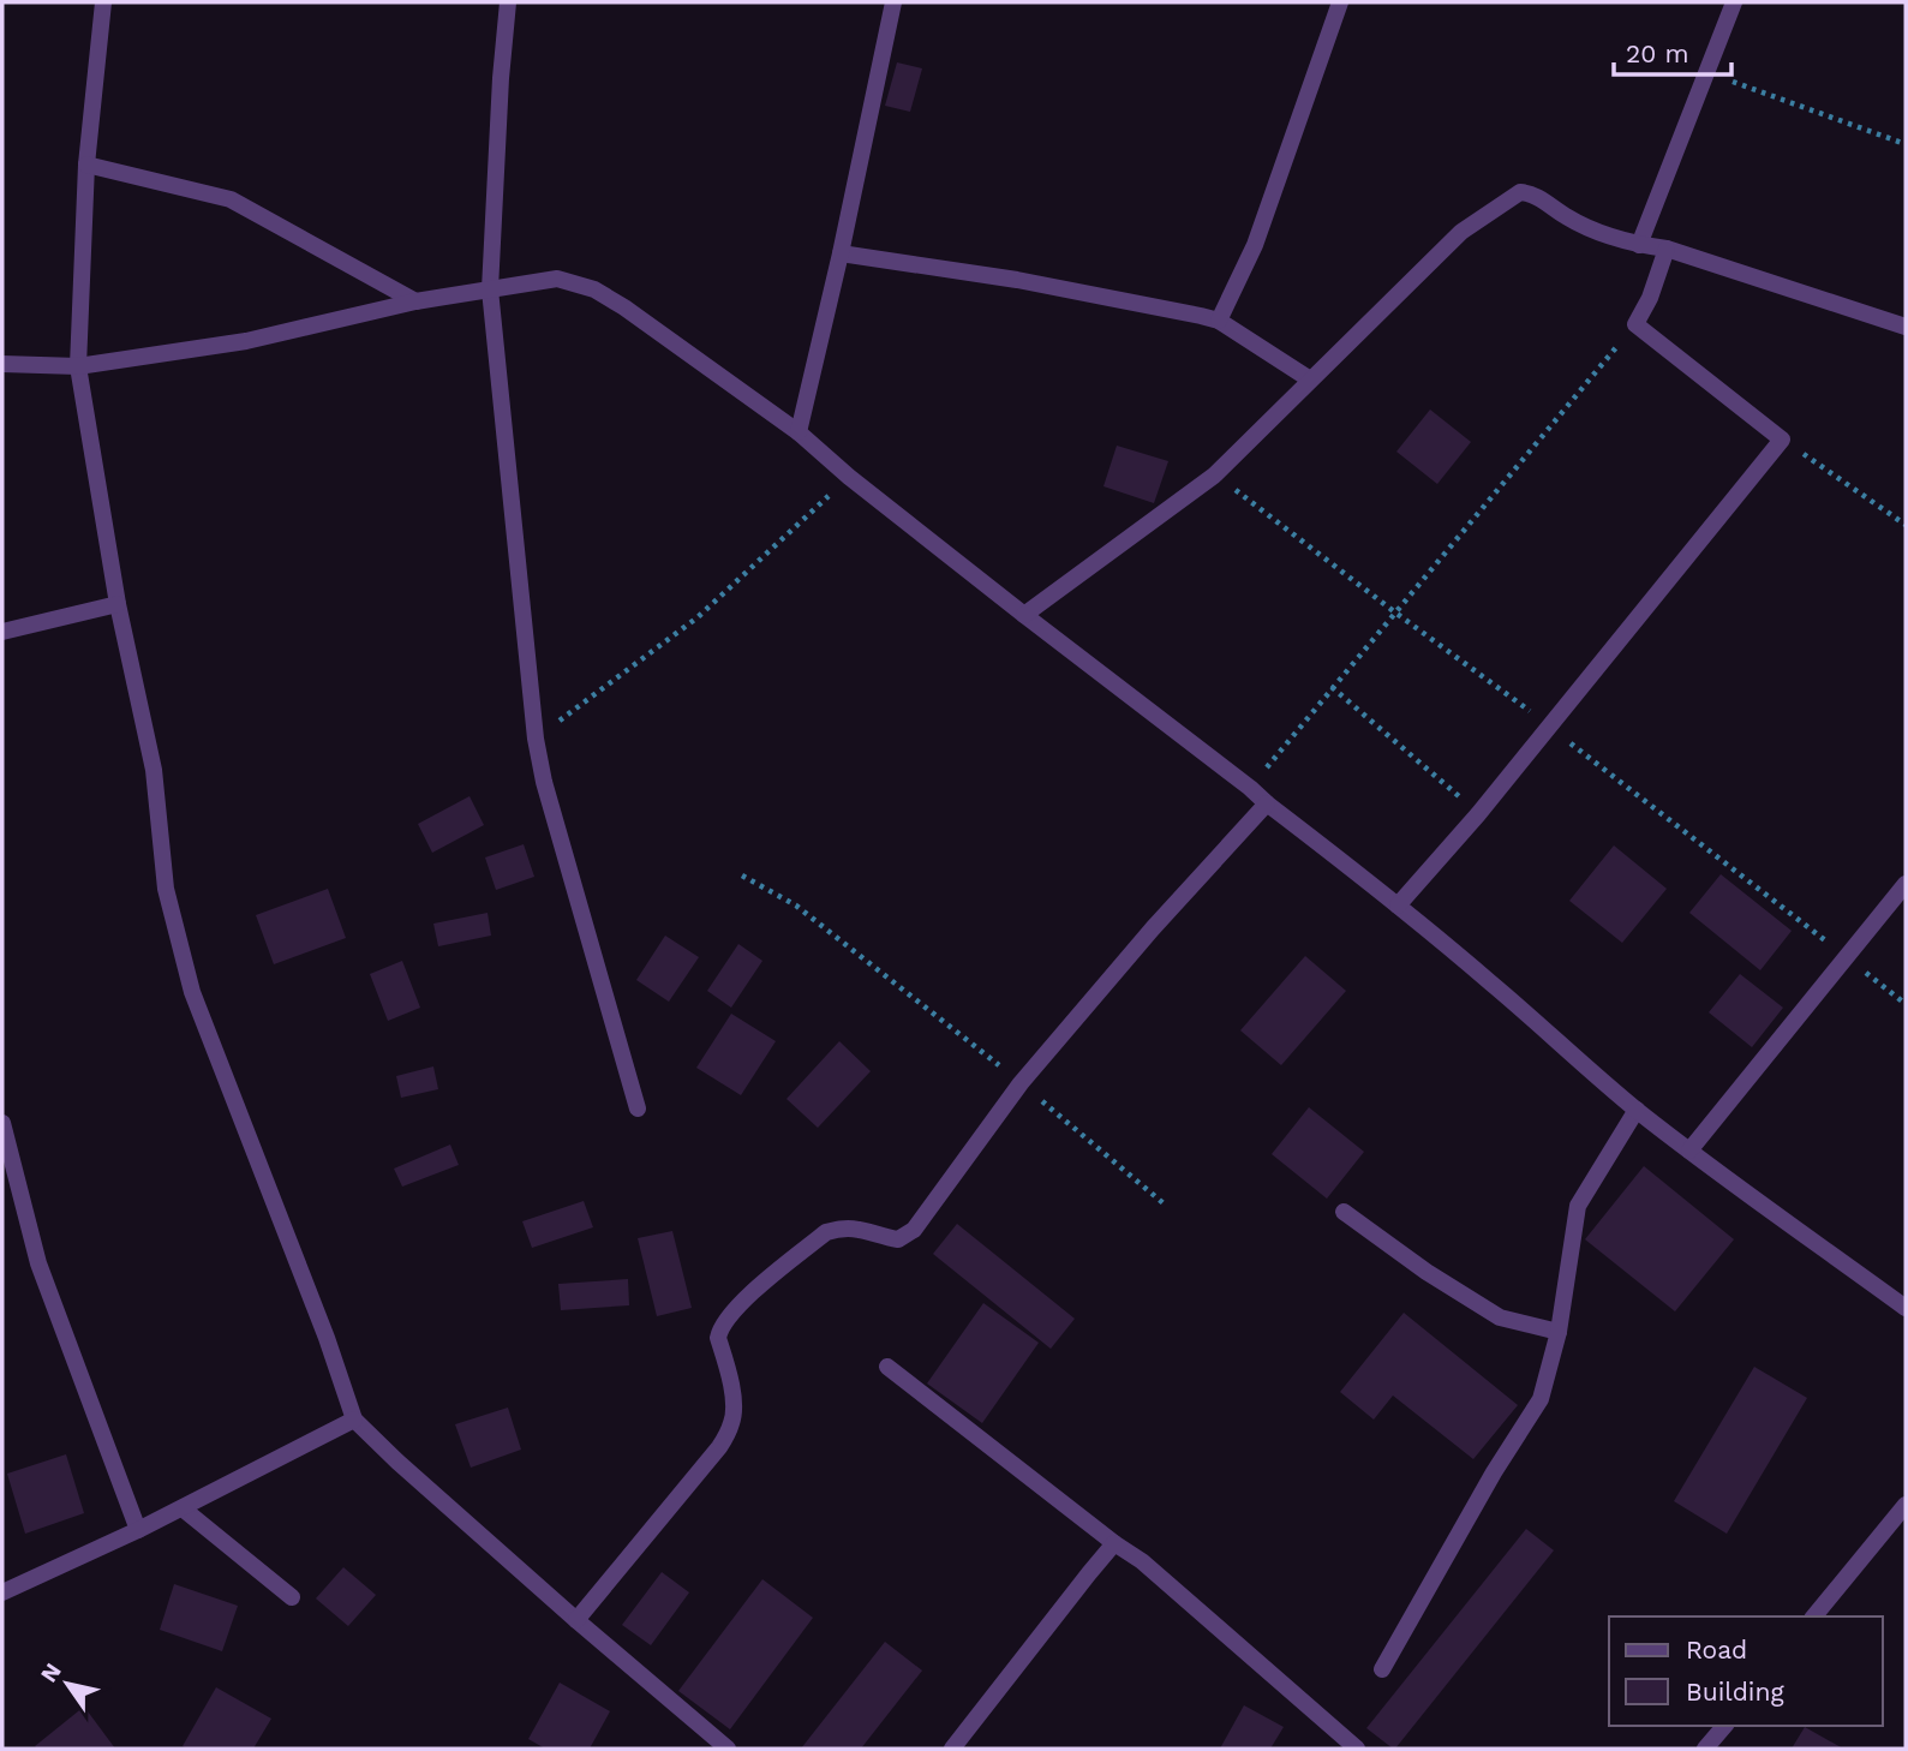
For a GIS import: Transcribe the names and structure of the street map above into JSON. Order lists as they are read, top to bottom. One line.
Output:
{"legend":["Road","Building"],"scale_bar":"20 m","north":"top left"}
